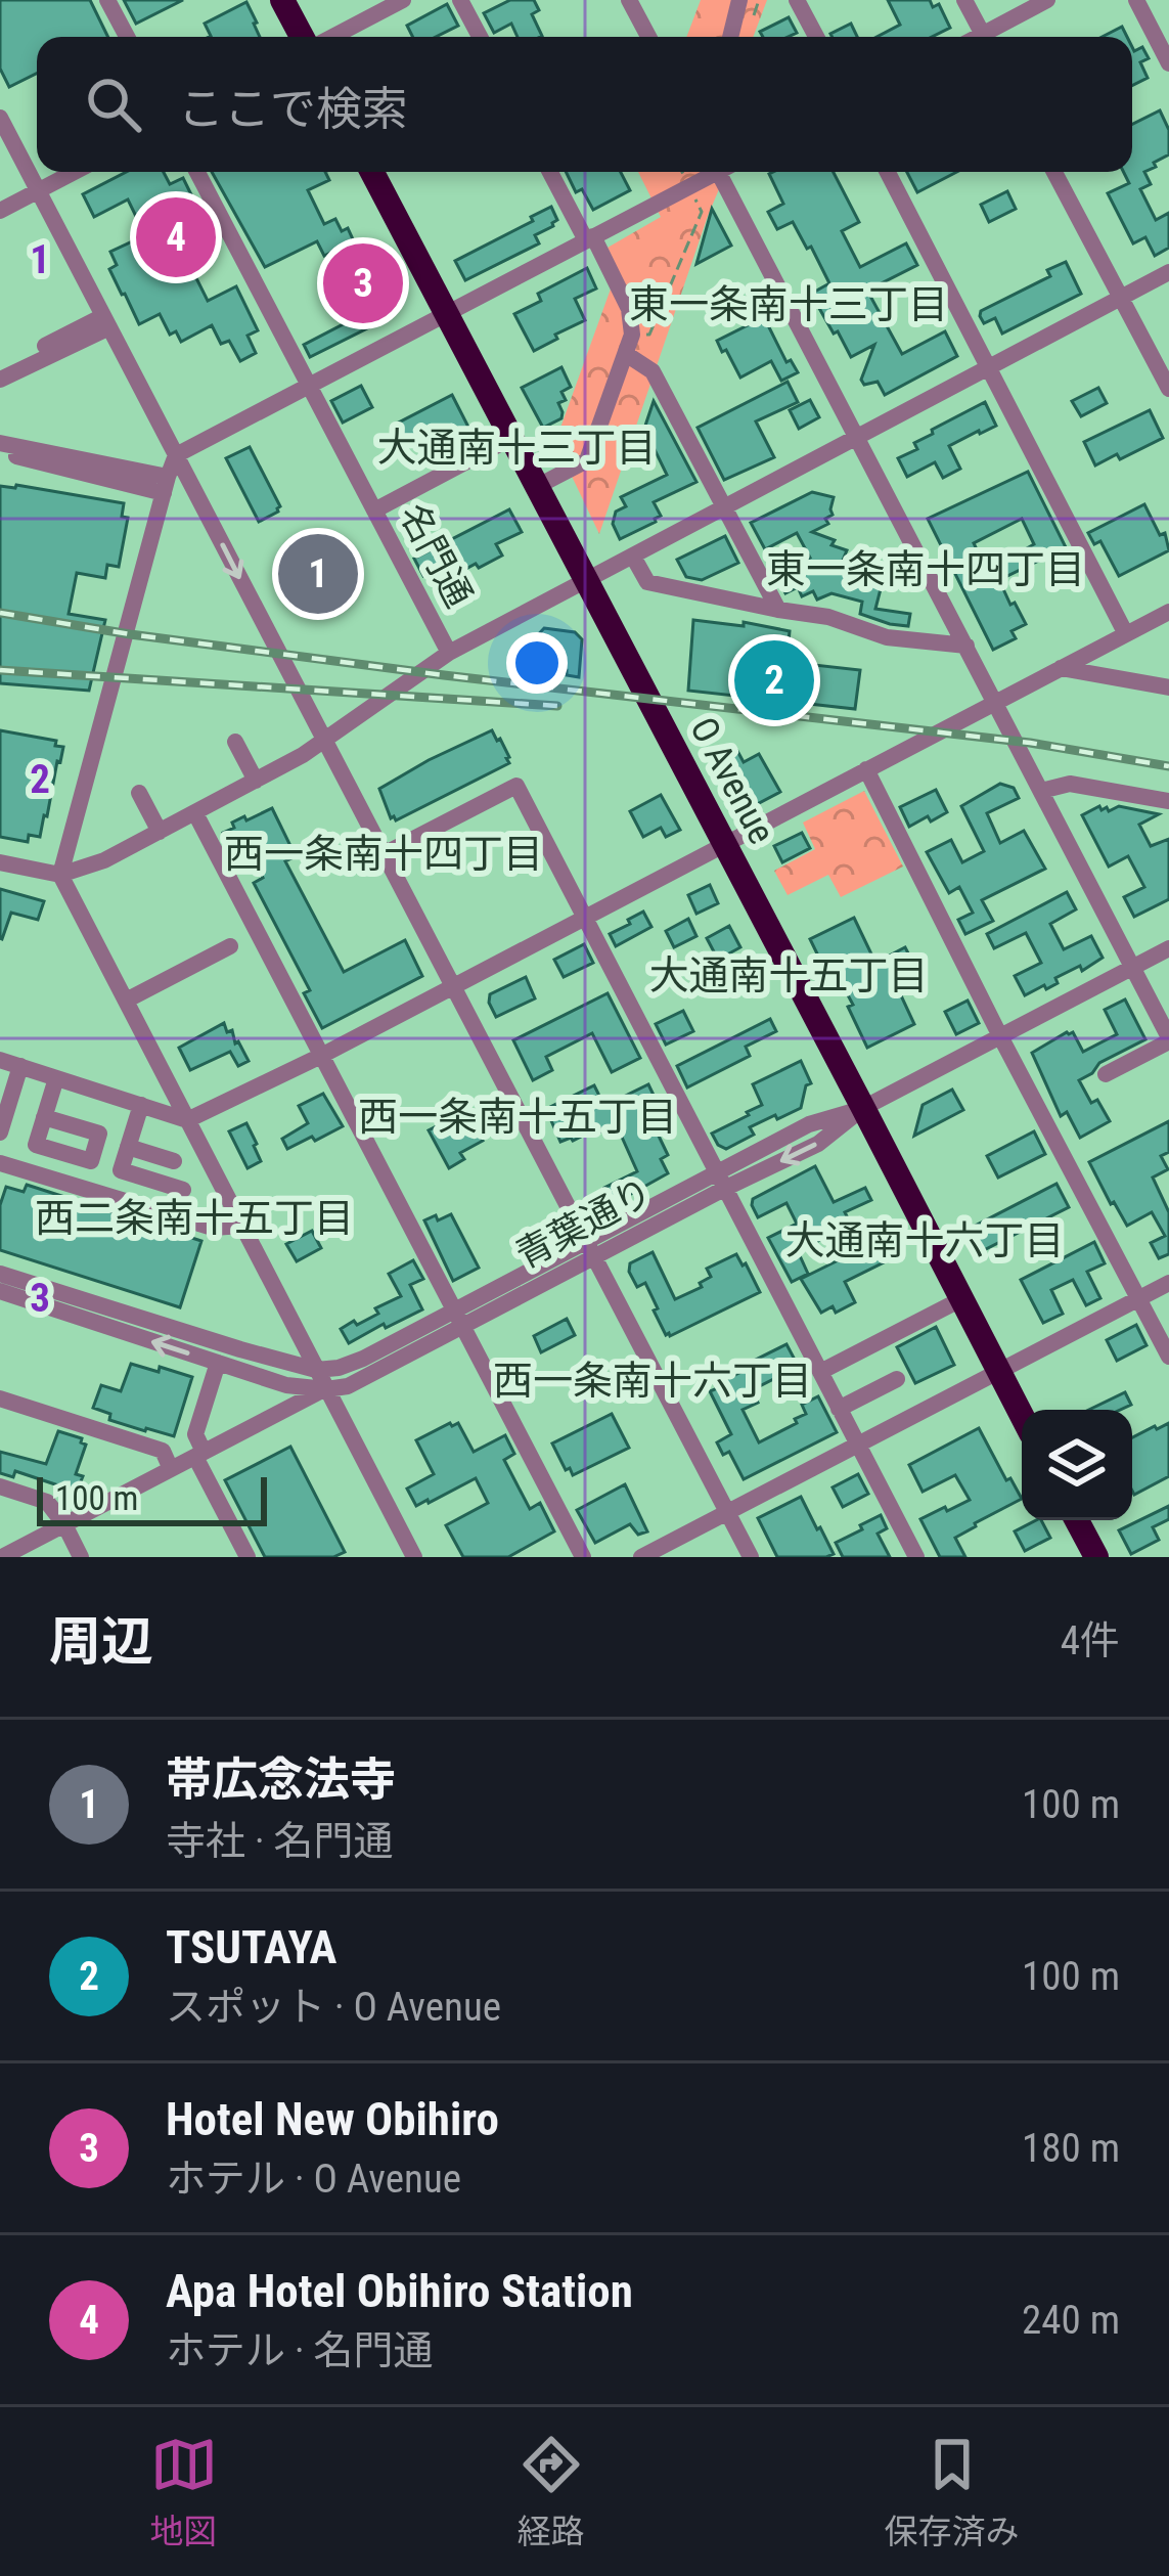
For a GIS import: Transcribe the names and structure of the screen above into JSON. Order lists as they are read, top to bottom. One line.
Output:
{"streets":{"highway":["O Avenue"],"street":["名門通","青葉通り"]},"crossings":[["O Avenue","青葉通り"]],"districts":["東一条南十三丁目","大通南十三丁目","東一条南十四丁目","西一条南十四丁目","大通南十五丁目","西一条南十五丁目","西二条南十五丁目","大通南十六丁目","西一条南十六丁目"],"scale_bar":"100 m","page":{"search":"ここで検索","pins":["4","3","1","2"],"scale":"100 m","heading":["周辺","4件"],"list":[{"mark":"1","name":"帯広念法寺","note":"寺社 · 名門通","value":"100 m"},{"mark":"2","name":"TSUTAYA","note":"スポット · O Avenue","value":"100 m"},{"mark":"3","name":"Hotel New Obihiro","note":"ホテル · O Avenue","value":"180 m"},{"mark":"4","name":"Apa Hotel Obihiro Station","note":"ホテル · 名門通","value":"240 m"}],"nav":["地図","経路","保存済み"]},"grid":{"rows":["1","2","3"]}}
